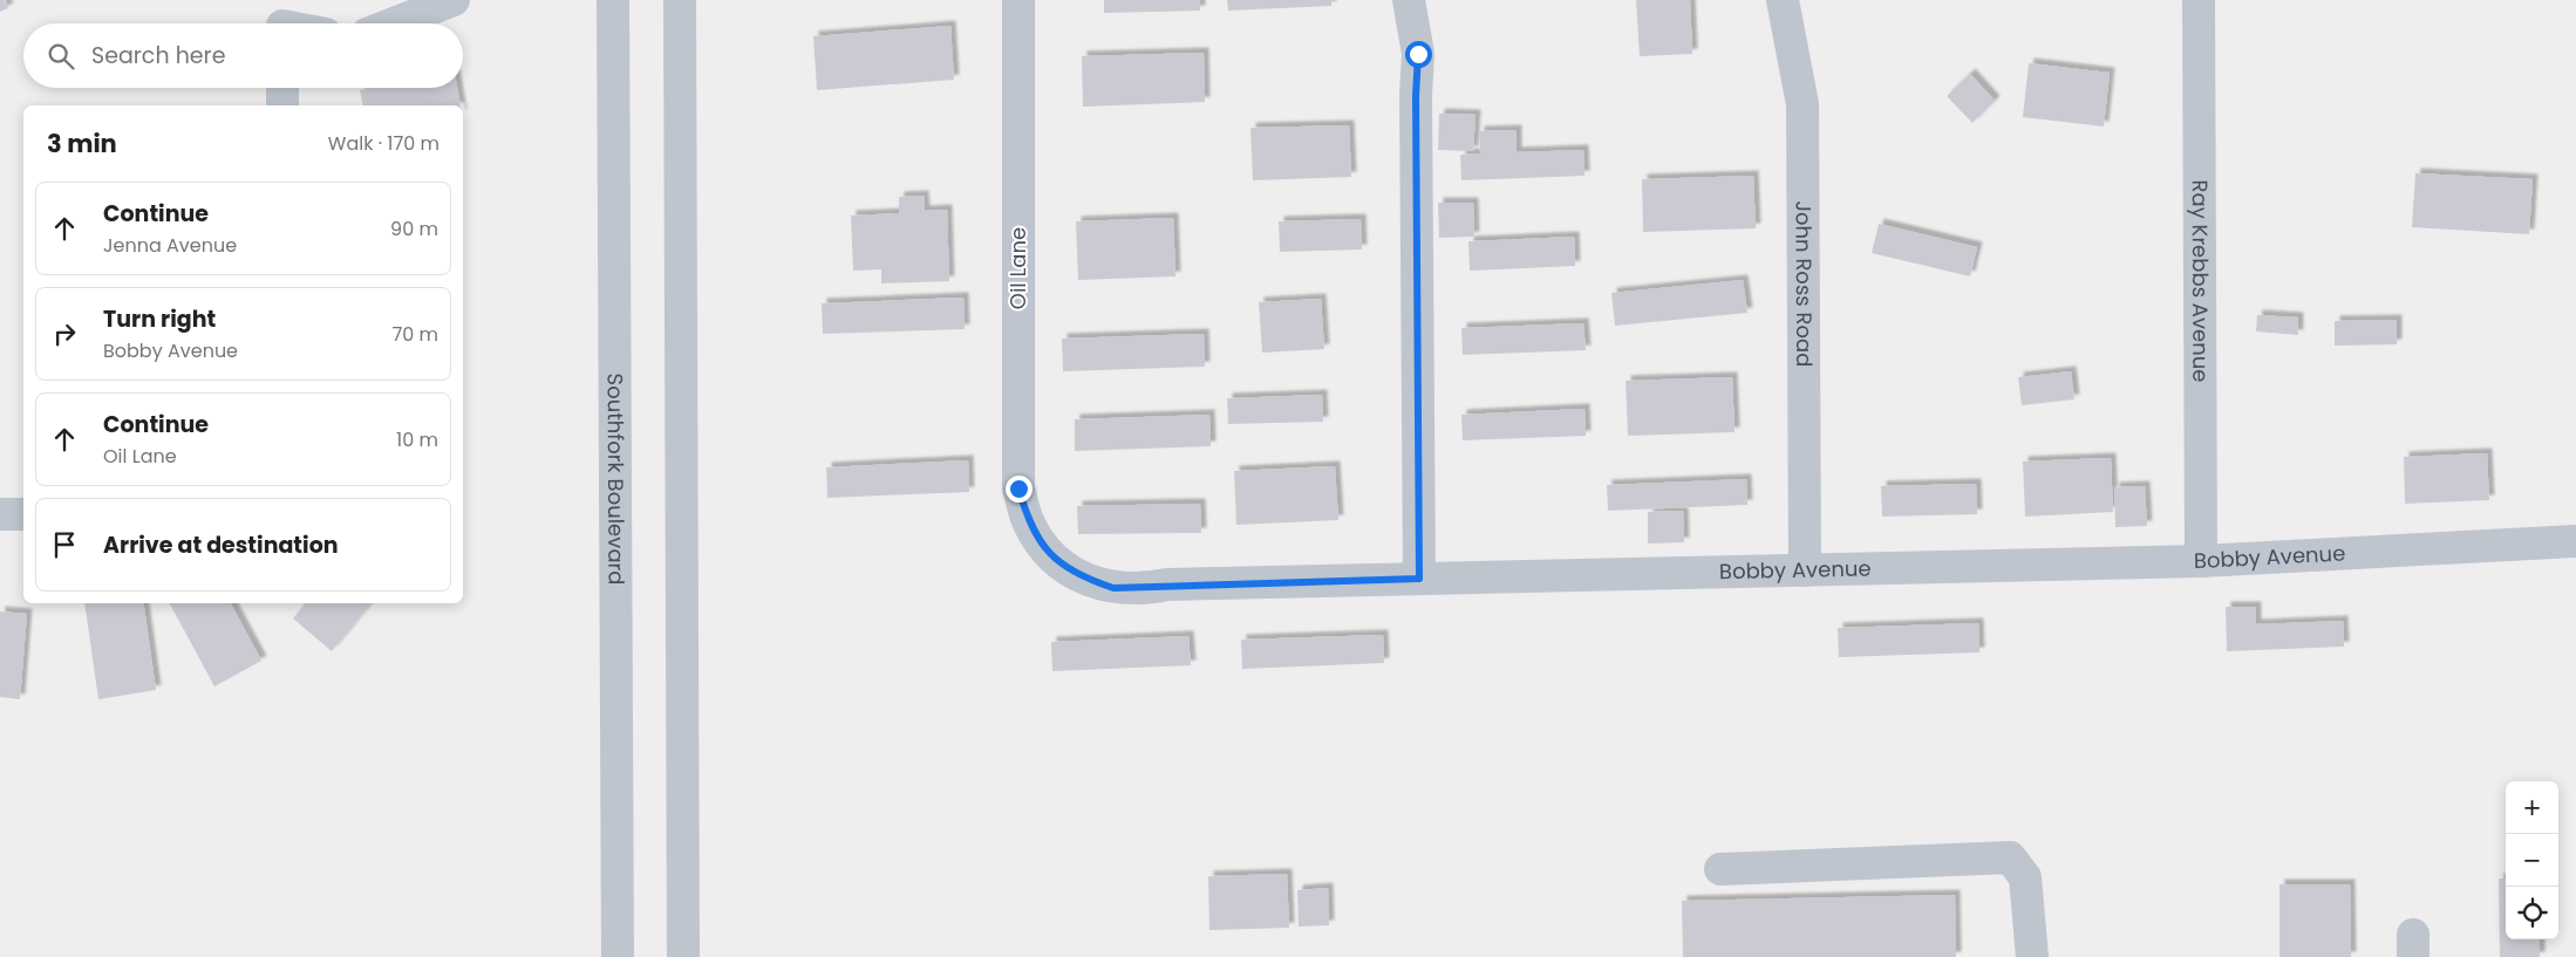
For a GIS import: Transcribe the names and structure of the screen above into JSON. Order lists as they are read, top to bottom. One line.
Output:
{"streets":{"street":["Oil Lane","Ray Krebbs Avenue","John Ross Road","Southfork Boulevard","Bobby Avenue"]},"crossings":[["Oil Lane","Bobby Avenue"],["Ray Krebbs Avenue","Bobby Avenue"],["John Ross Road","Bobby Avenue"]],"page":{"search":"Search here","heading":["3 min","Walk · 170 m"],"list":[["Continue","Jenna Avenue","90 m"],["Turn right","Bobby Avenue","70 m"],["Continue","Oil Lane","10 m"],"Arrive at destination"],"map_buttons":["+","−"]}}
